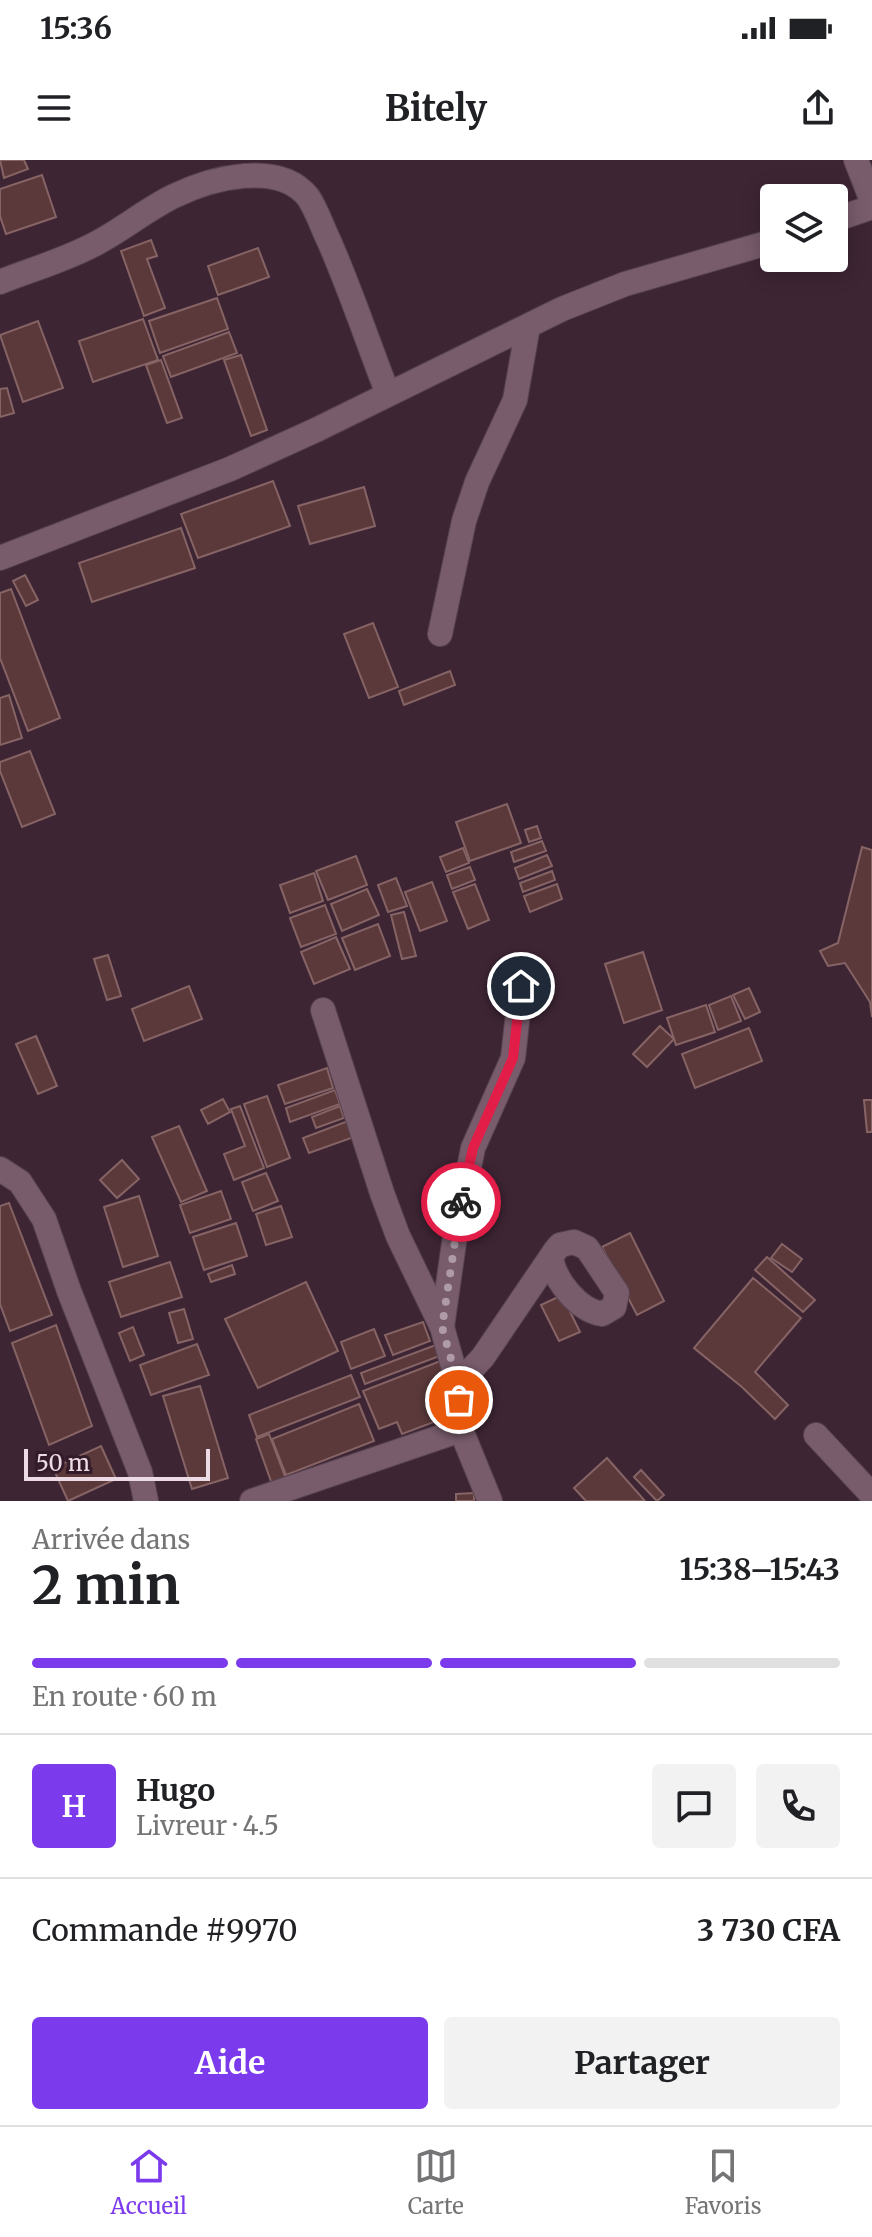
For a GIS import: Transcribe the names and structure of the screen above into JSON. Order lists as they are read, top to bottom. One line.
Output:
{"scale_bar":"50 m","page":{"status":"15:36","header":"Bitely","scale":"50 m","heading":["2 min","Arrivée dans","15:38–15:43"],"panel":["Hugo","Livreur · 4.5","Commande #9970","3 730 CFA"],"bar":"En route · 60 m","round":"H","buttons":["Aide","Partager"],"tabs":["Accueil","Carte","Favoris"]}}
